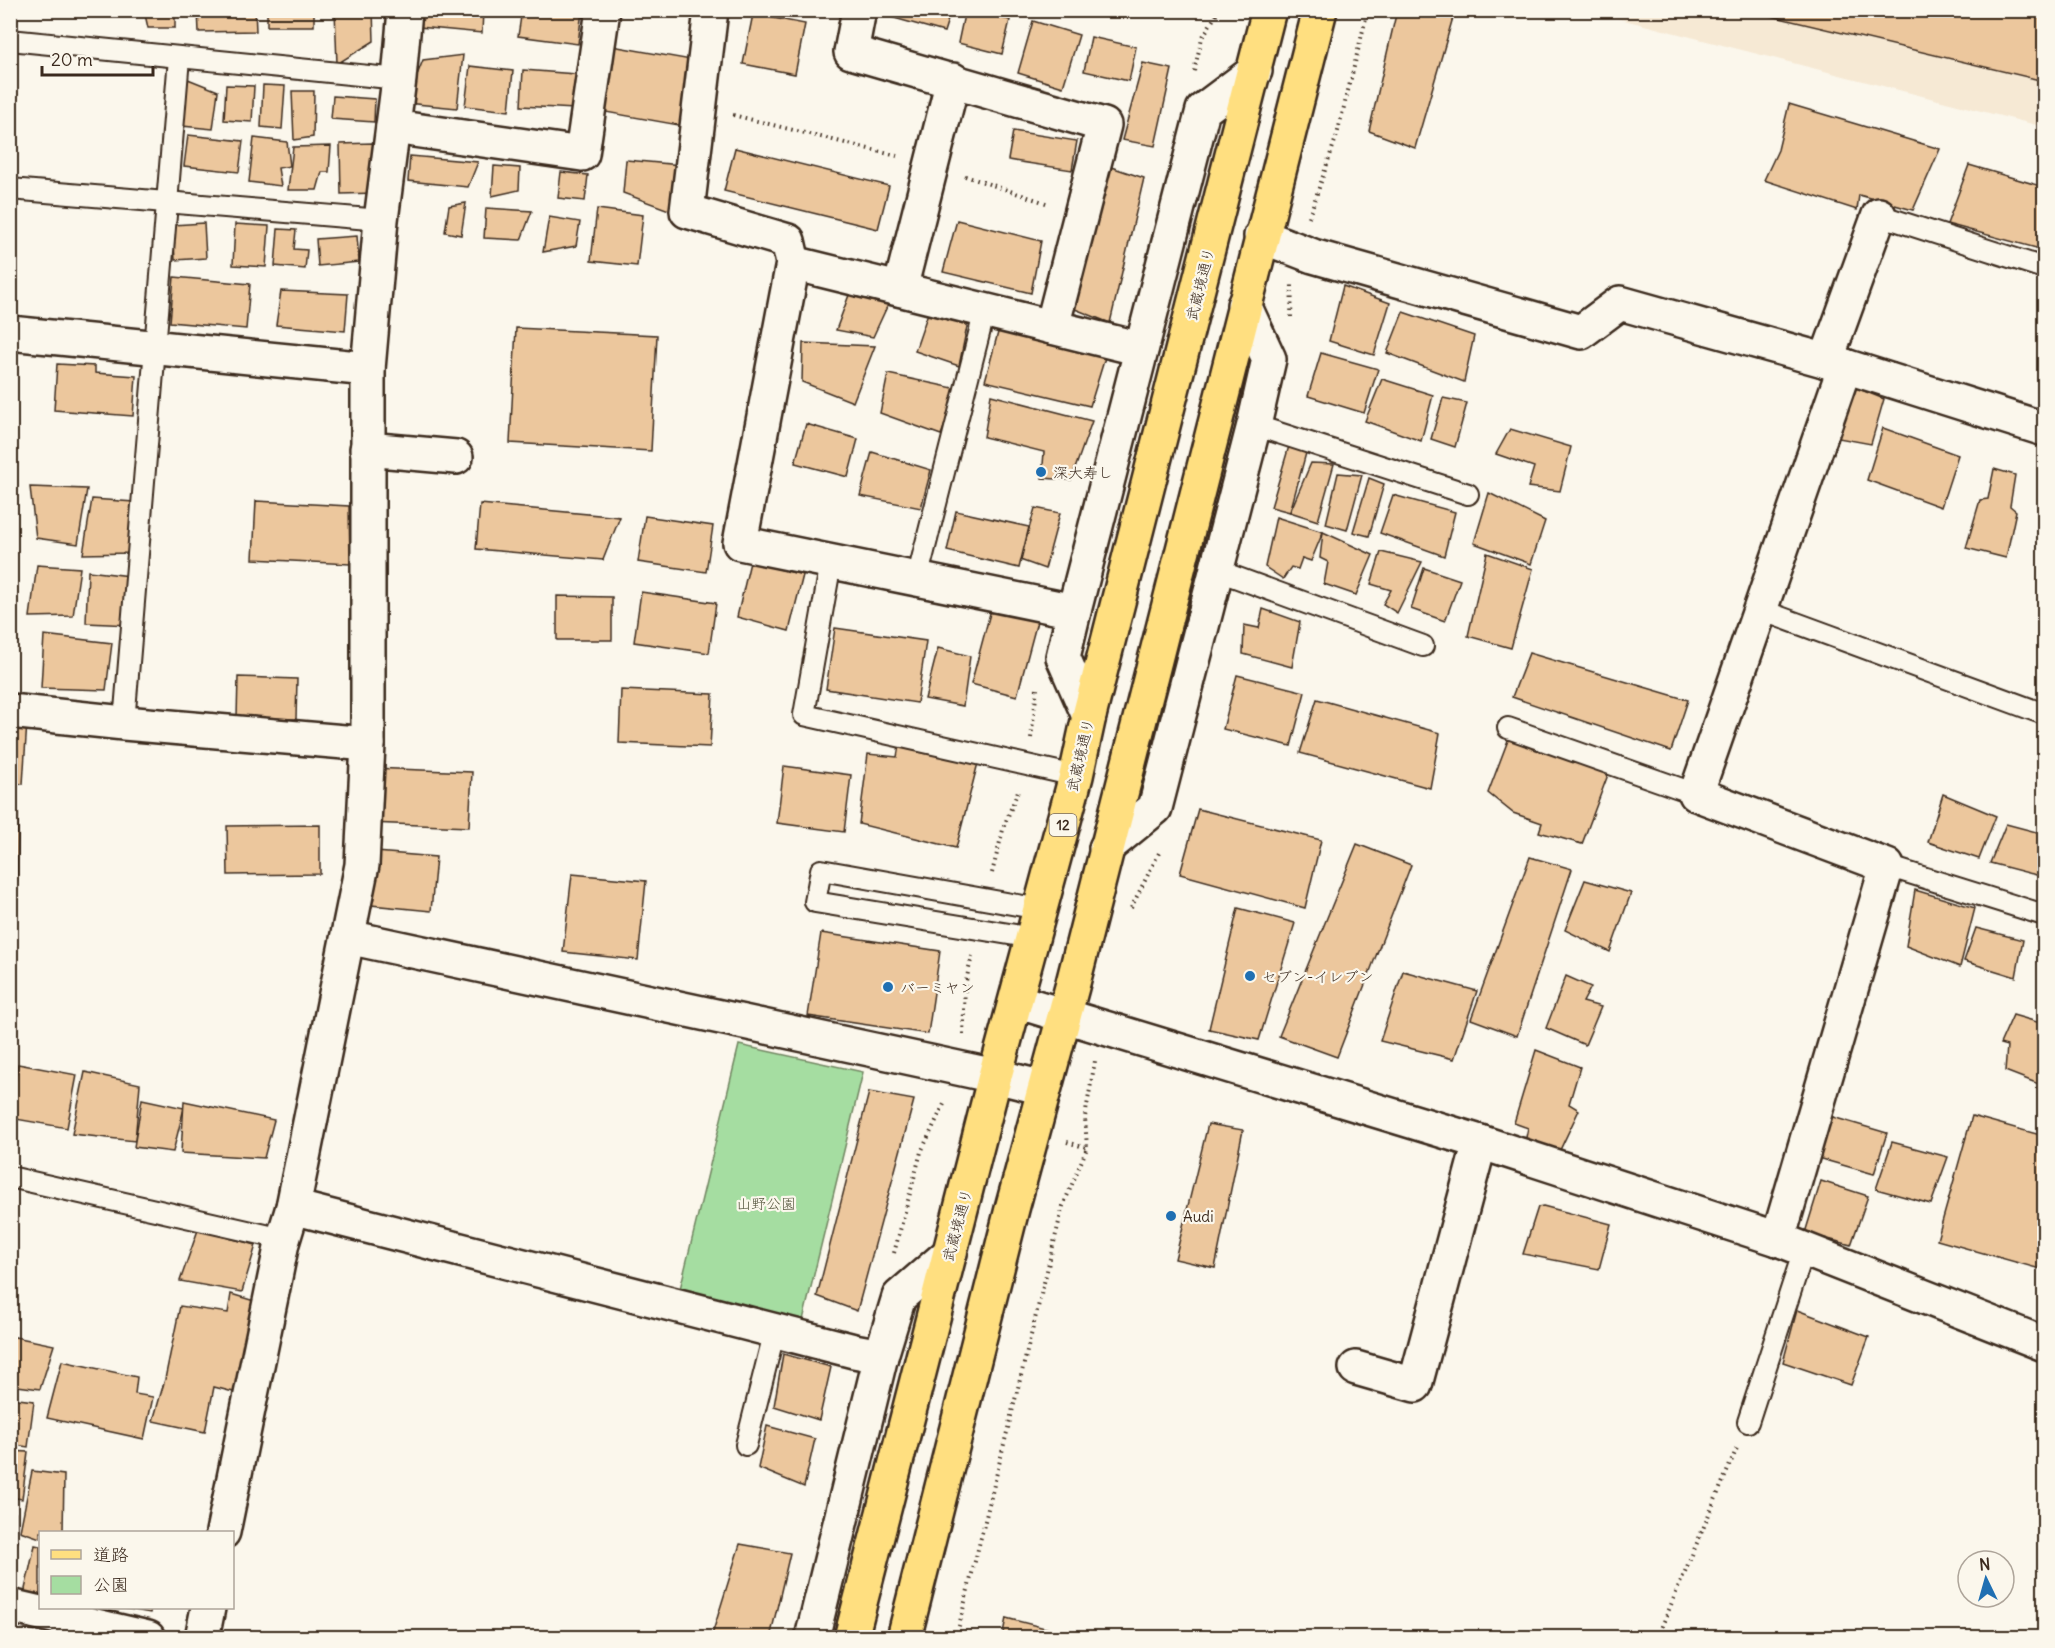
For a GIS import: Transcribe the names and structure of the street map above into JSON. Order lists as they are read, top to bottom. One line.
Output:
{"streets":{"main road":["武蔵境通り","12"]},"parks":["山野公園"],"places":["深大寿し","セブン-イレブン","バーミヤン","Audi"],"legend":["道路","公園"],"scale_bar":"20 m","north":"top"}
